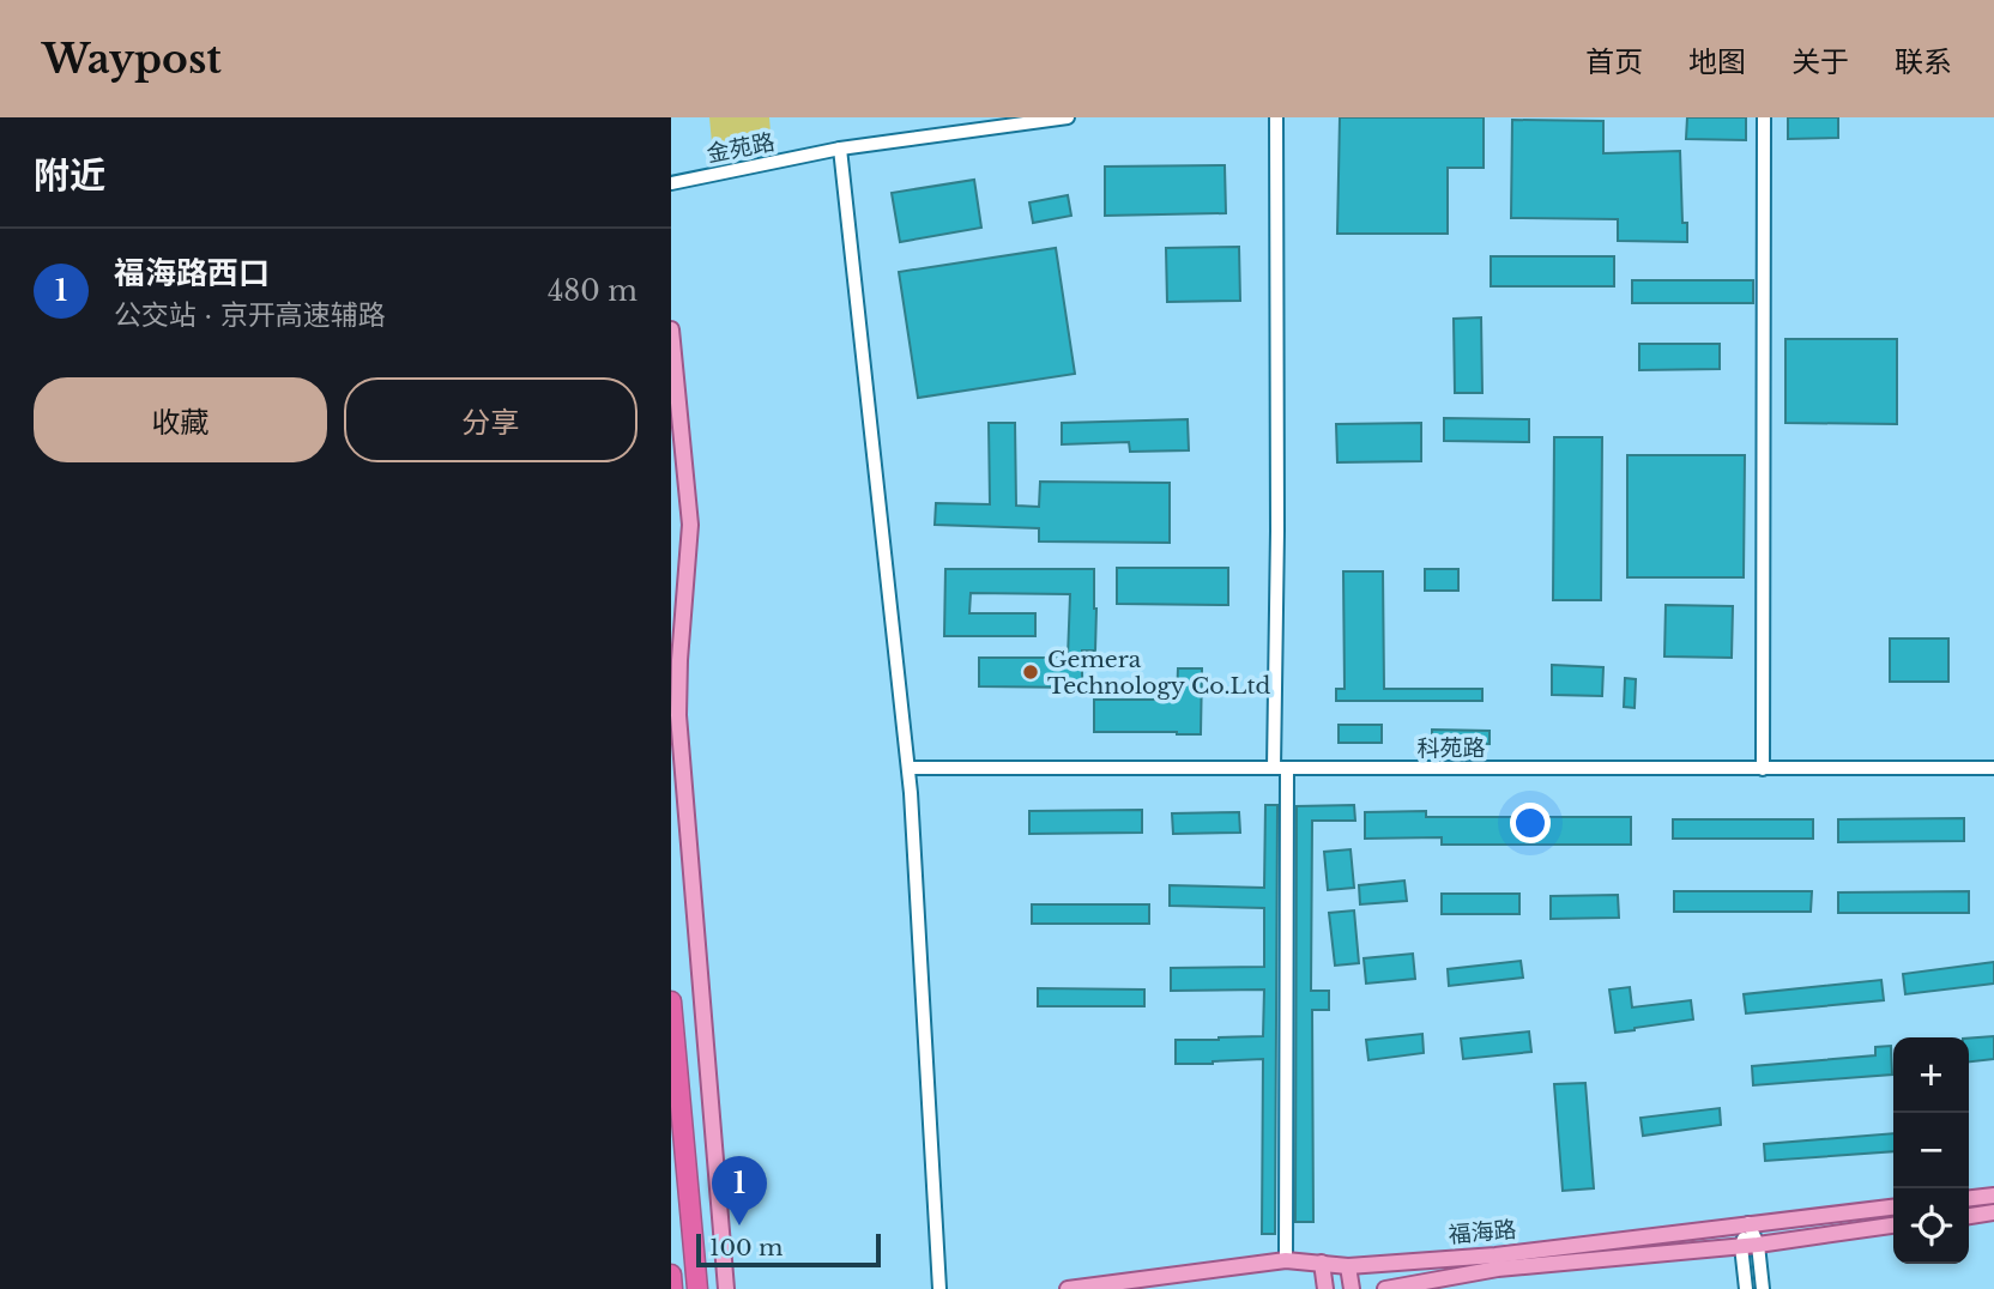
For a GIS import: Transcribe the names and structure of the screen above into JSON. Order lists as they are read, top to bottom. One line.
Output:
{"streets":{"main road":["福海路"],"street":["金苑路","科苑路"]},"places":["Gemera Technology Co.Ltd"],"scale_bar":"100 m","page":{"header":"Waypost","nav":["首页","地图","关于","联系"],"heading":"附近","list":[{"mark":"1","name":"福海路西口","note":"公交站 · 京开高速辅路","value":"480 m"}],"buttons":["收藏","分享"],"map_buttons":["+","−"],"pins":"1","scale":"100 m"}}
